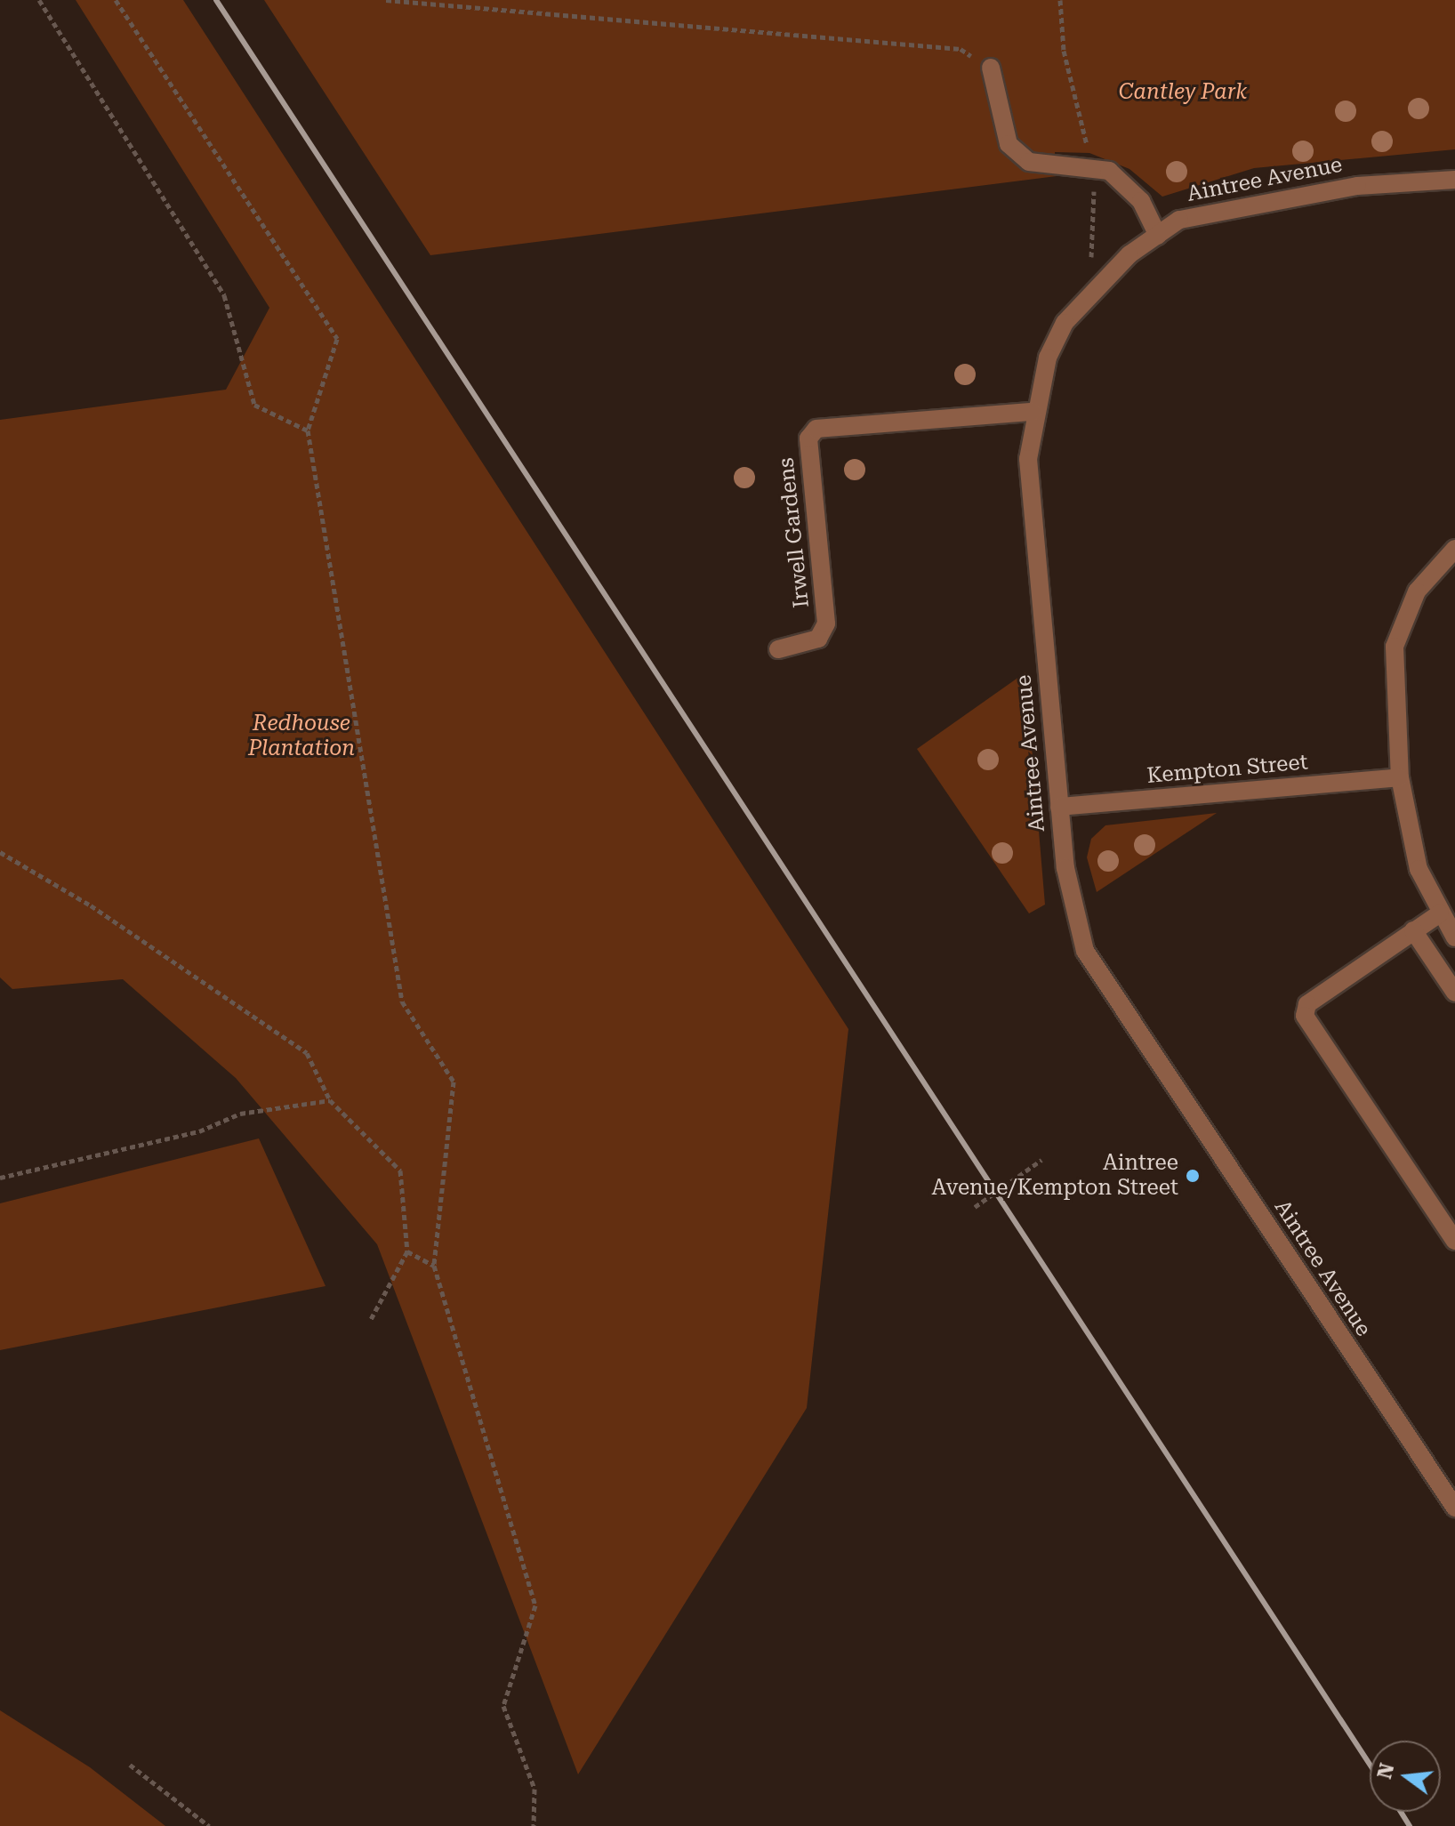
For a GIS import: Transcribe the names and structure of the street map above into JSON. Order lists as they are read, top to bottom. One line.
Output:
{"streets":{"street":["Aintree Avenue","Irwell Gardens","Kempton Street"]},"crossings":[["Aintree Avenue","Irwell Gardens"],["Aintree Avenue","Kempton Street"]],"parks":["Cantley Park","Redhouse Plantation"],"places":["Aintree Avenue/Kempton Street"],"north":"left"}
